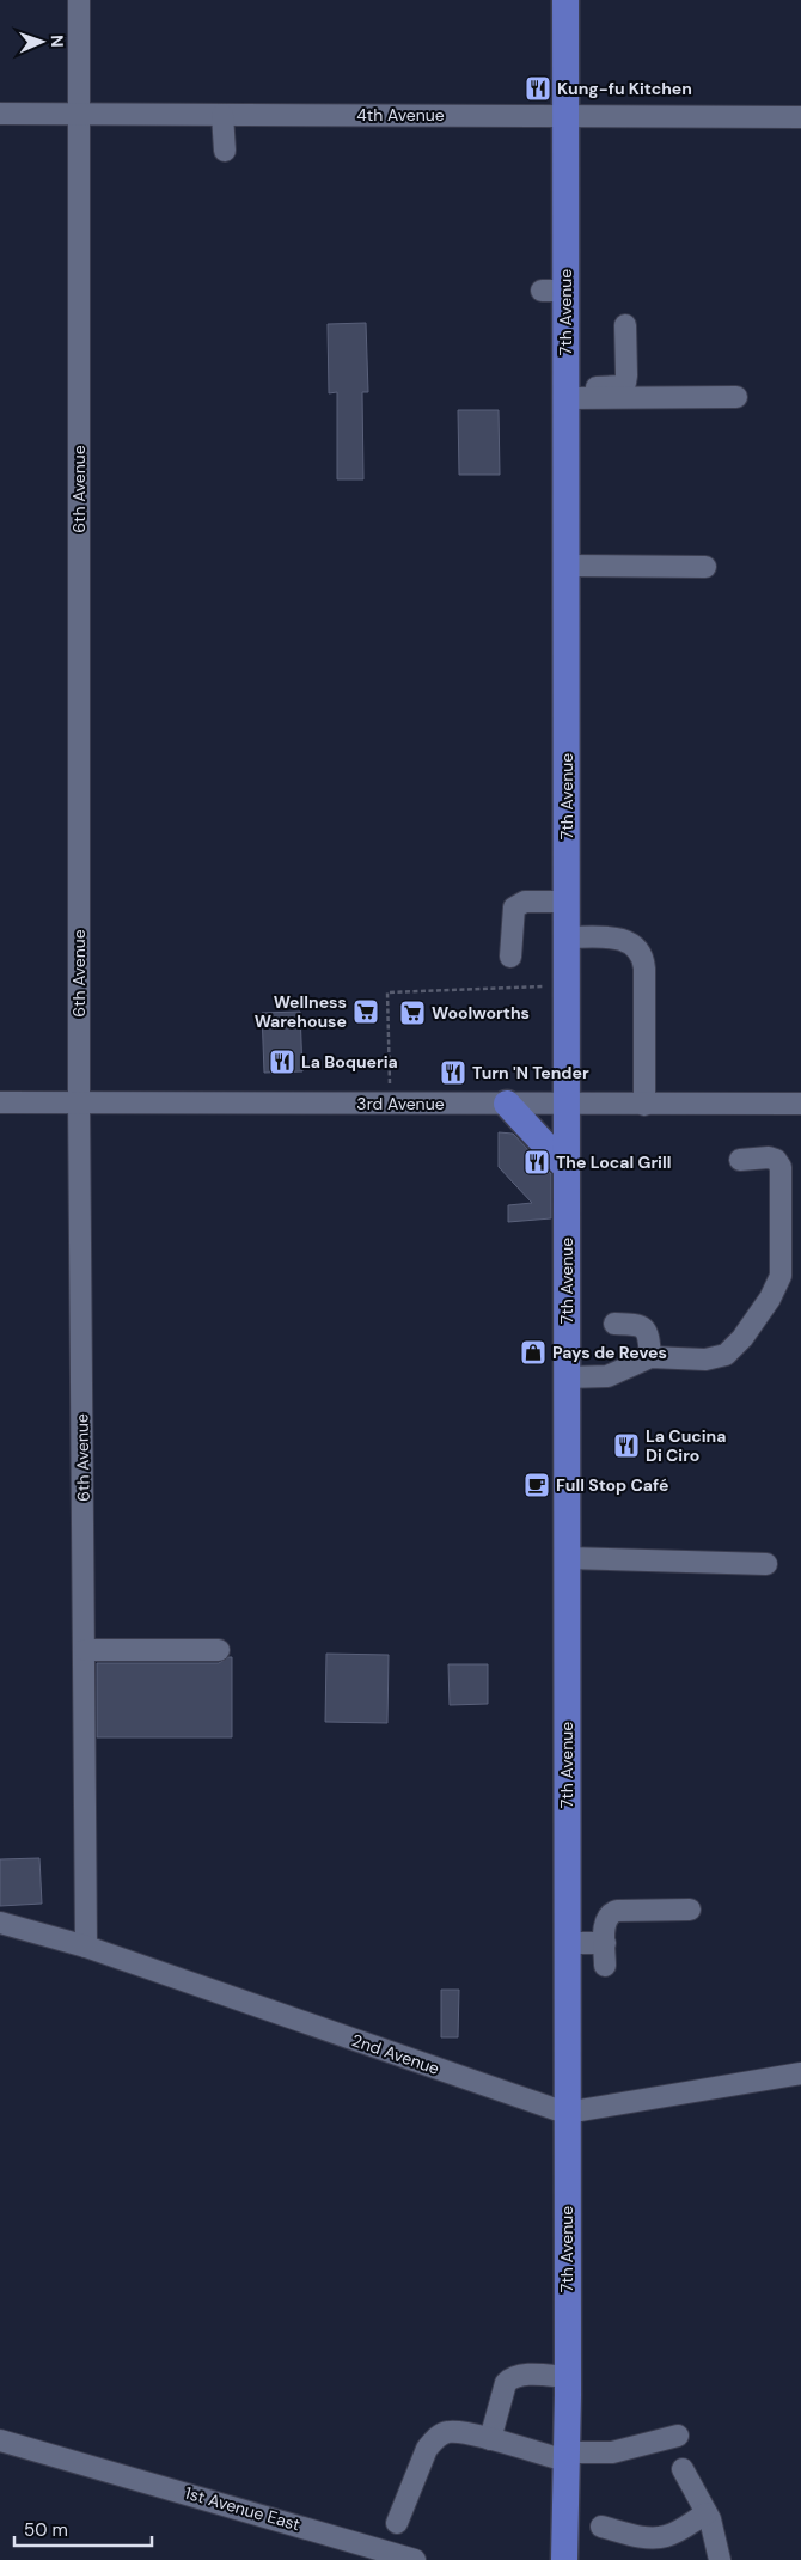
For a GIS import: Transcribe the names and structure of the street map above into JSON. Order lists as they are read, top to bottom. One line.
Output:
{"streets":{"main road":["7th Avenue"],"street":["4th Avenue","6th Avenue","3rd Avenue","2nd Avenue","1st Avenue East"]},"crossings":[["4th Avenue","7th Avenue"],["4th Avenue","6th Avenue"],["7th Avenue","3rd Avenue"],["7th Avenue","2nd Avenue"],["6th Avenue","3rd Avenue"],["6th Avenue","2nd Avenue"]],"places":{"restaurant":["Kung-fu Kitchen","La Boqueria","Turn 'N Tender","The Local Grill","La Cucina Di Ciro"],"supermarket":["Wellness Warehouse","Woolworths"],"shop":["Pays de Reves"],"cafe":["Full Stop Café"]},"scale_bar":"50 m","north":"right"}
